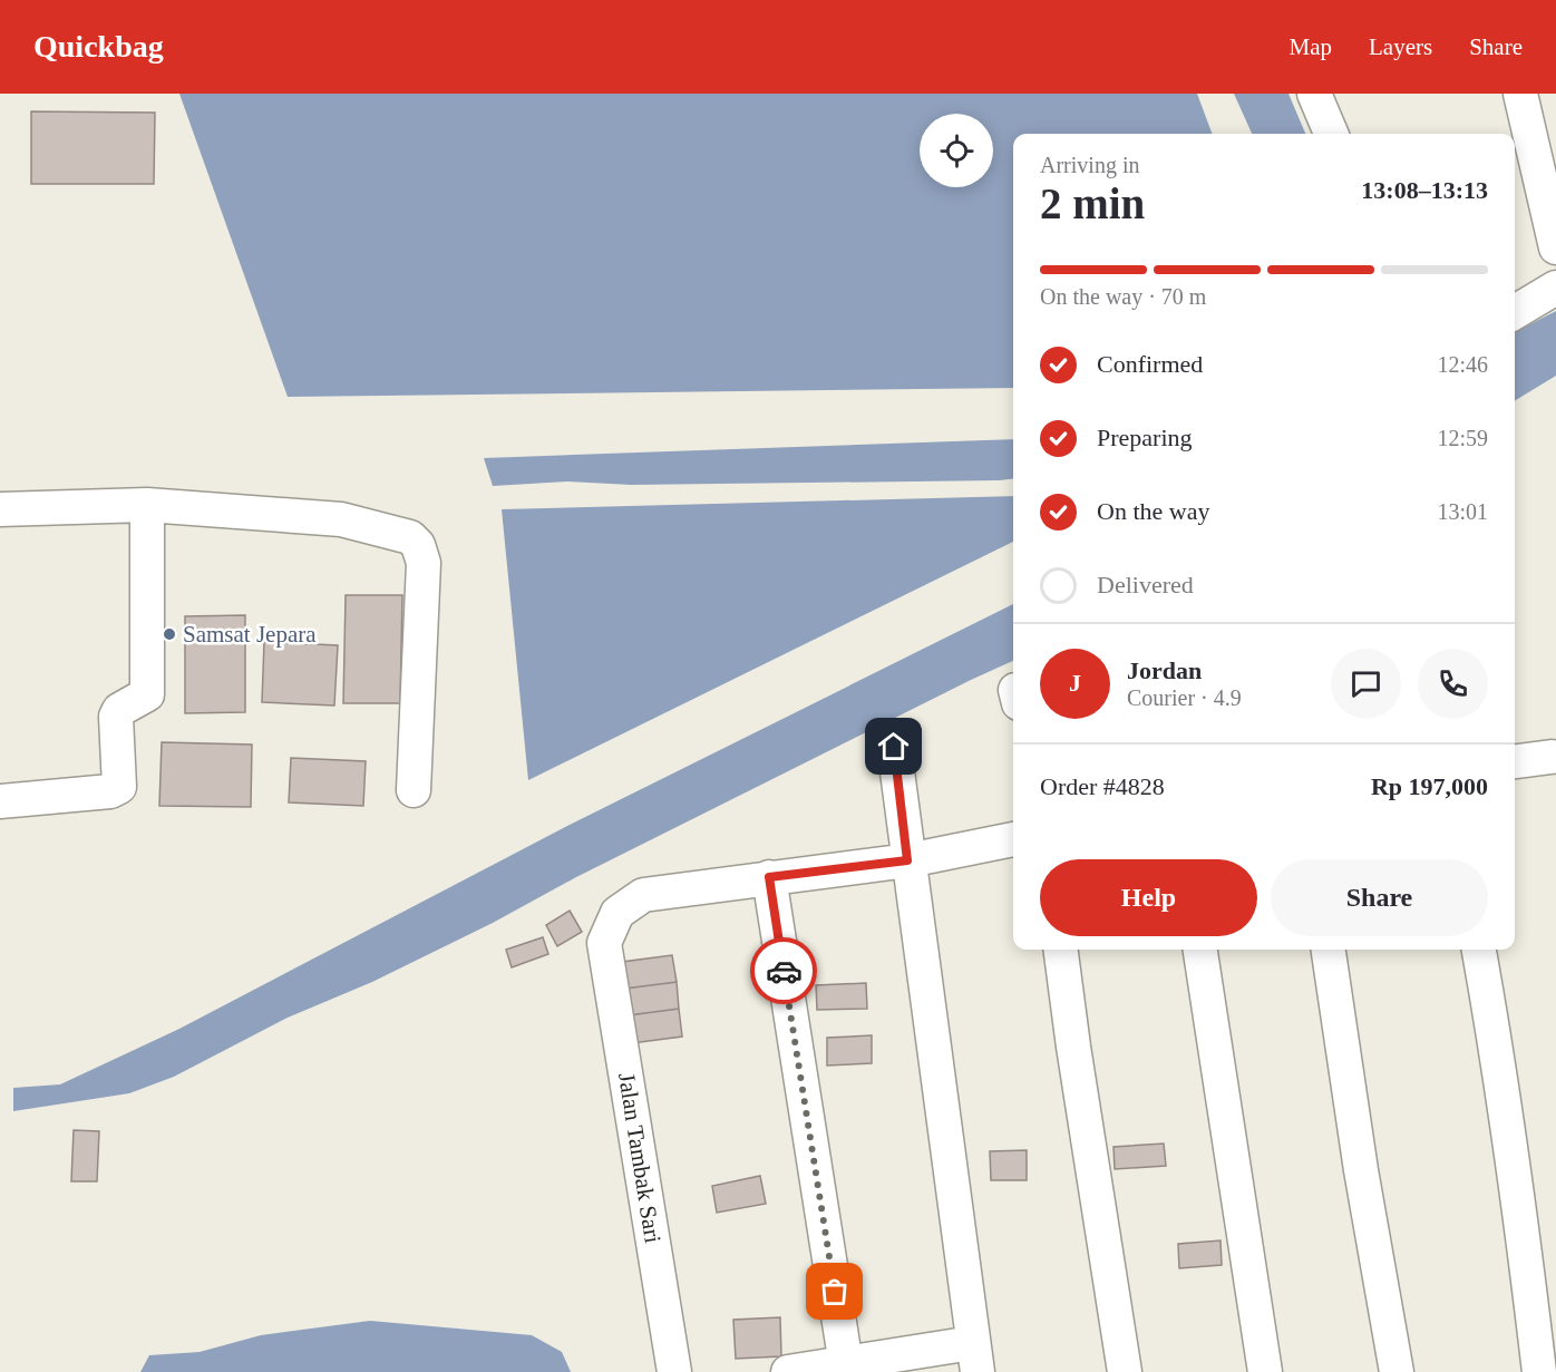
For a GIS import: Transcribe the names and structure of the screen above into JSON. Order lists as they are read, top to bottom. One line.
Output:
{"streets":{"street":["Jalan Tambak Sari"]},"places":["Samsat Jepara"],"page":{"header":"Quickbag","nav":["Map","Layers","Share"],"heading":["2 min","Arriving in","13:08–13:13"],"panel":["Jordan","Courier · 4.9","Order #4828","Rp 197,000"],"bar":"On the way · 70 m","list":[["Confirmed","12:46"],["Preparing","12:59"],["On the way","13:01"],"Delivered"],"round":"J","buttons":["Help","Share"]}}
